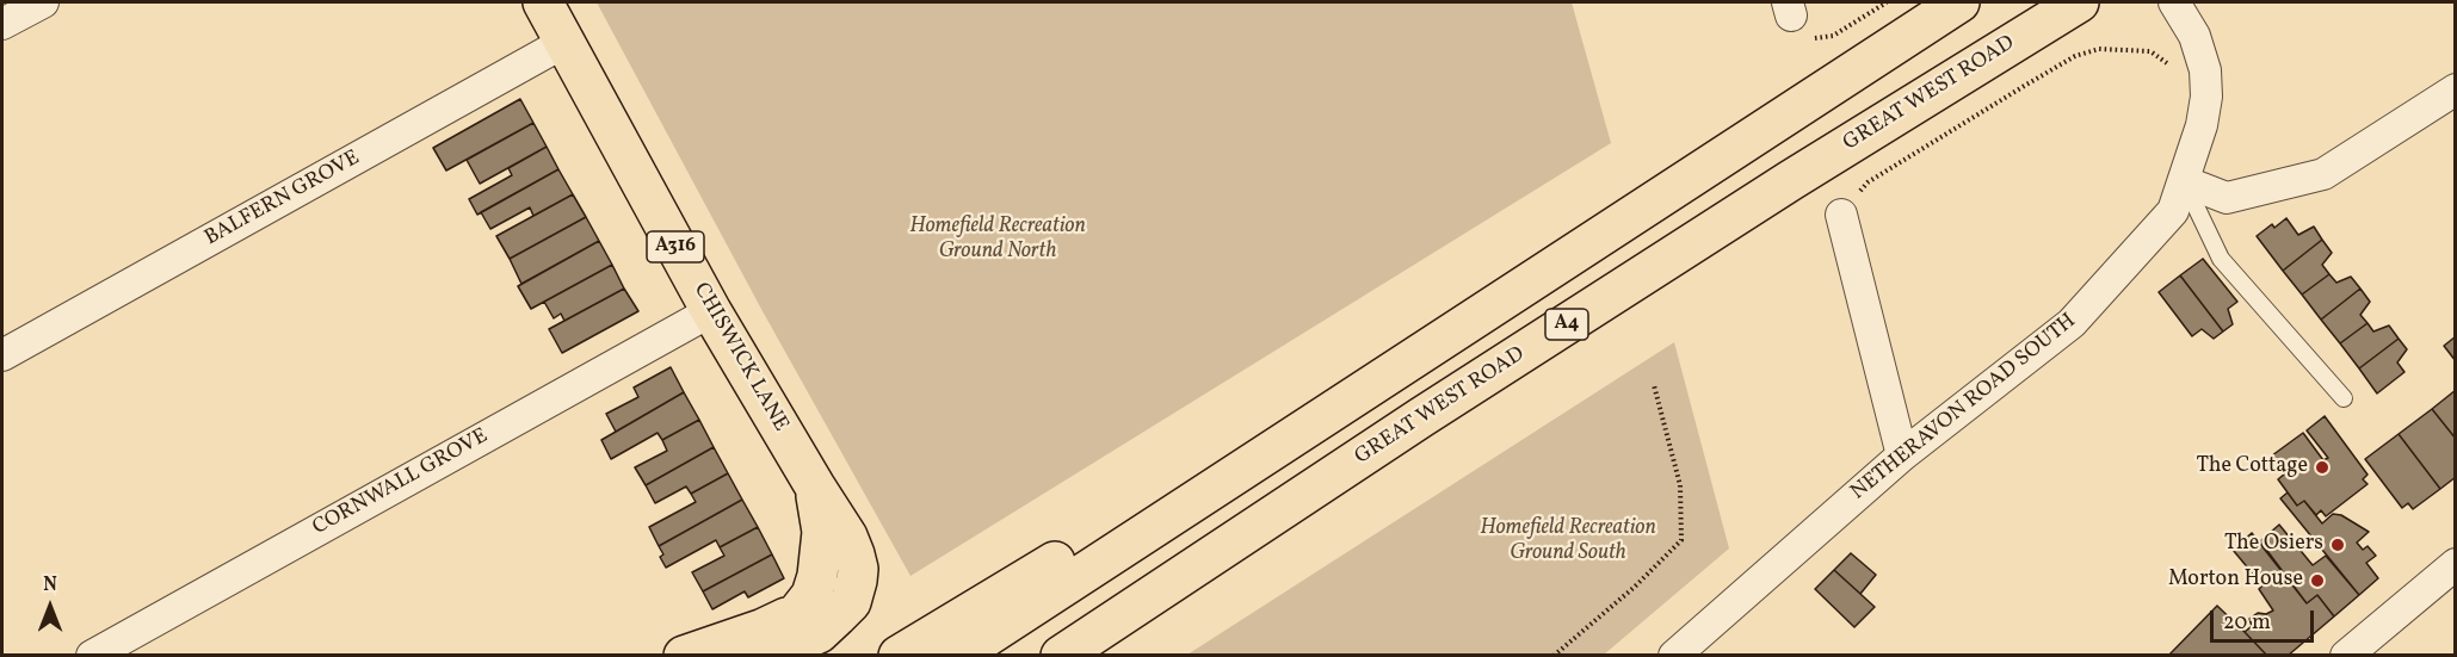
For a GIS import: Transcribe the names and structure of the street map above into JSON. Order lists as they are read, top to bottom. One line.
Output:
{"streets":{"main road":["GREAT WEST ROAD","A316","A4","CHISWICK LANE"],"street":["BALFERN GROVE","NETHERAVON ROAD SOUTH","CORNWALL GROVE"]},"crossings":[["BALFERN GROVE","CHISWICK LANE"],["A316","CHISWICK LANE"],["CHISWICK LANE","CORNWALL GROVE"]],"parks":["Homefield Recreation Ground North","Homefield Recreation Ground South"],"places":["The Cottage","The Osiers","Morton House"],"scale_bar":"20 m","north":"top"}
